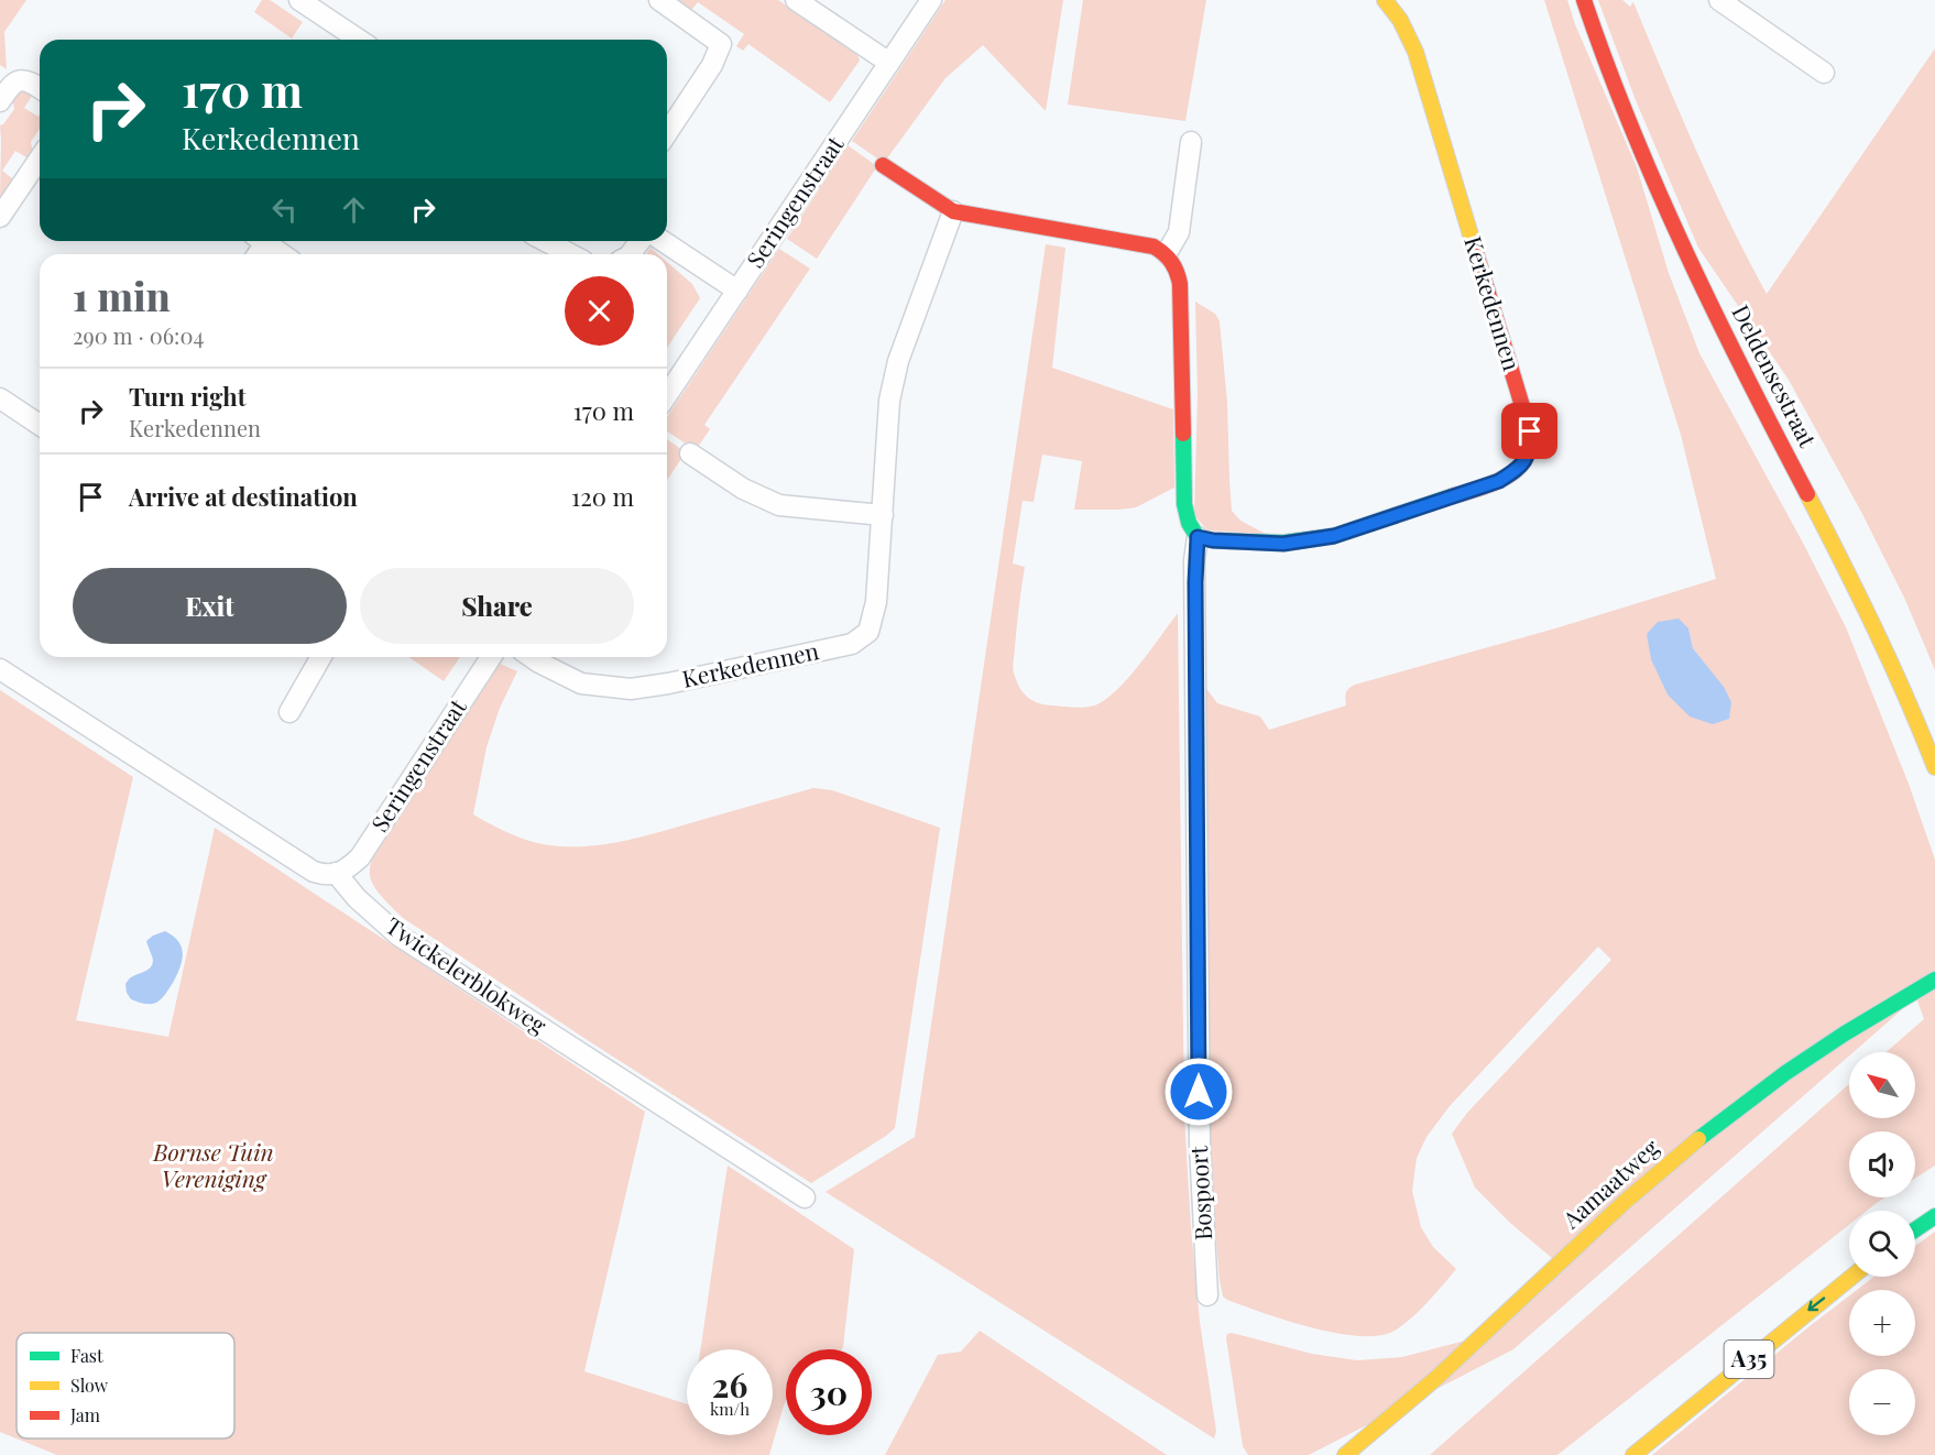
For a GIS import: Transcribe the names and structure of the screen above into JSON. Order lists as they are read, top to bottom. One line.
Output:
{"streets":{"main road":["Kerkedennen","Deldensestraat","Aamaatweg","A35"],"street":["Seringenstraat","Twickelerblokweg","Bospoort"]},"crossings":[["Seringenstraat","Twickelerblokweg"],["Kerkedennen","Bospoort"]],"parks":["Bornse Tuin Vereniging"],"legend":["Fast","Slow","Jam"],"north":"top left","page":{"turn":["170 m","Kerkedennen"],"heading":["1 min","290 m · 06:04"],"list":[{"name":"Turn right","note":"Kerkedennen","value":"170 m"},{"name":"Arrive at destination","value":"120 m"}],"buttons":["Exit","Share"],"map_buttons":["+","−"],"speed":"26 km/h","limit":"30"}}
